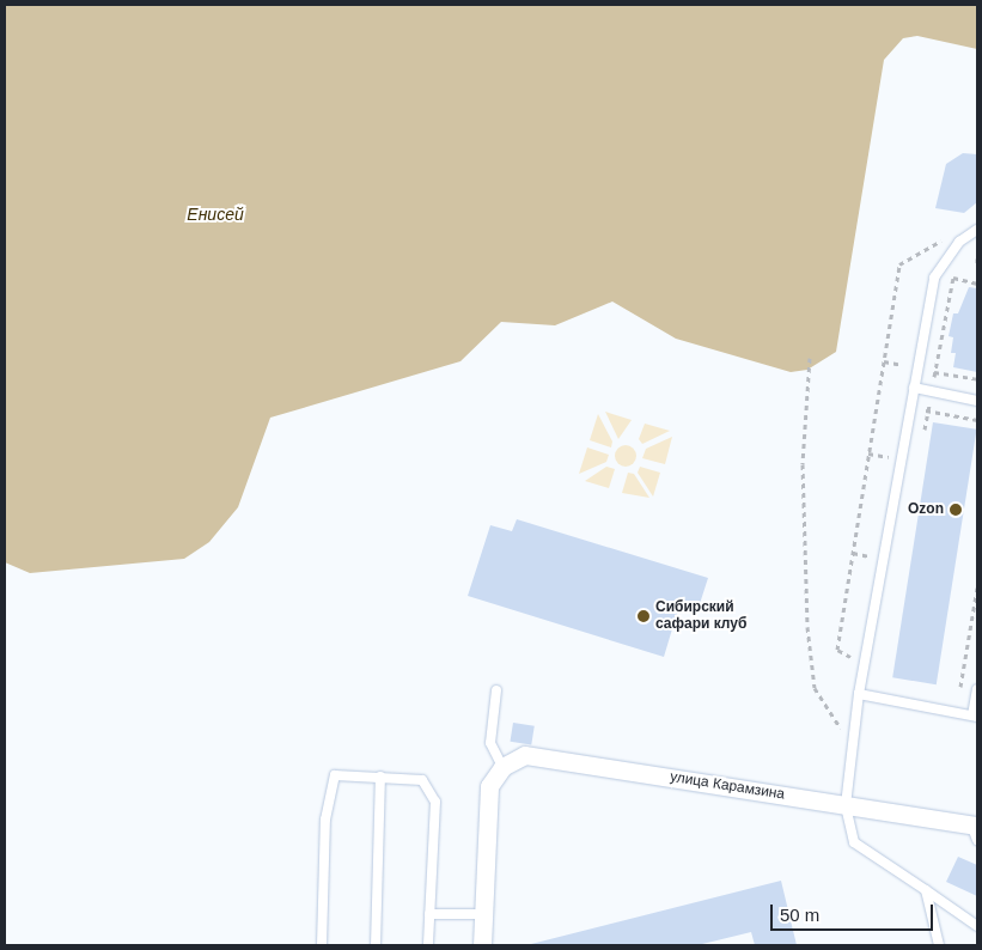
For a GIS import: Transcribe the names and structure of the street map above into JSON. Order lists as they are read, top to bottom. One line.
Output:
{"streets":{"street":["улица Карамзина"]},"water":["Енисей"],"places":["Ozon","Сибирский сафари клуб"],"scale_bar":"50 m"}
